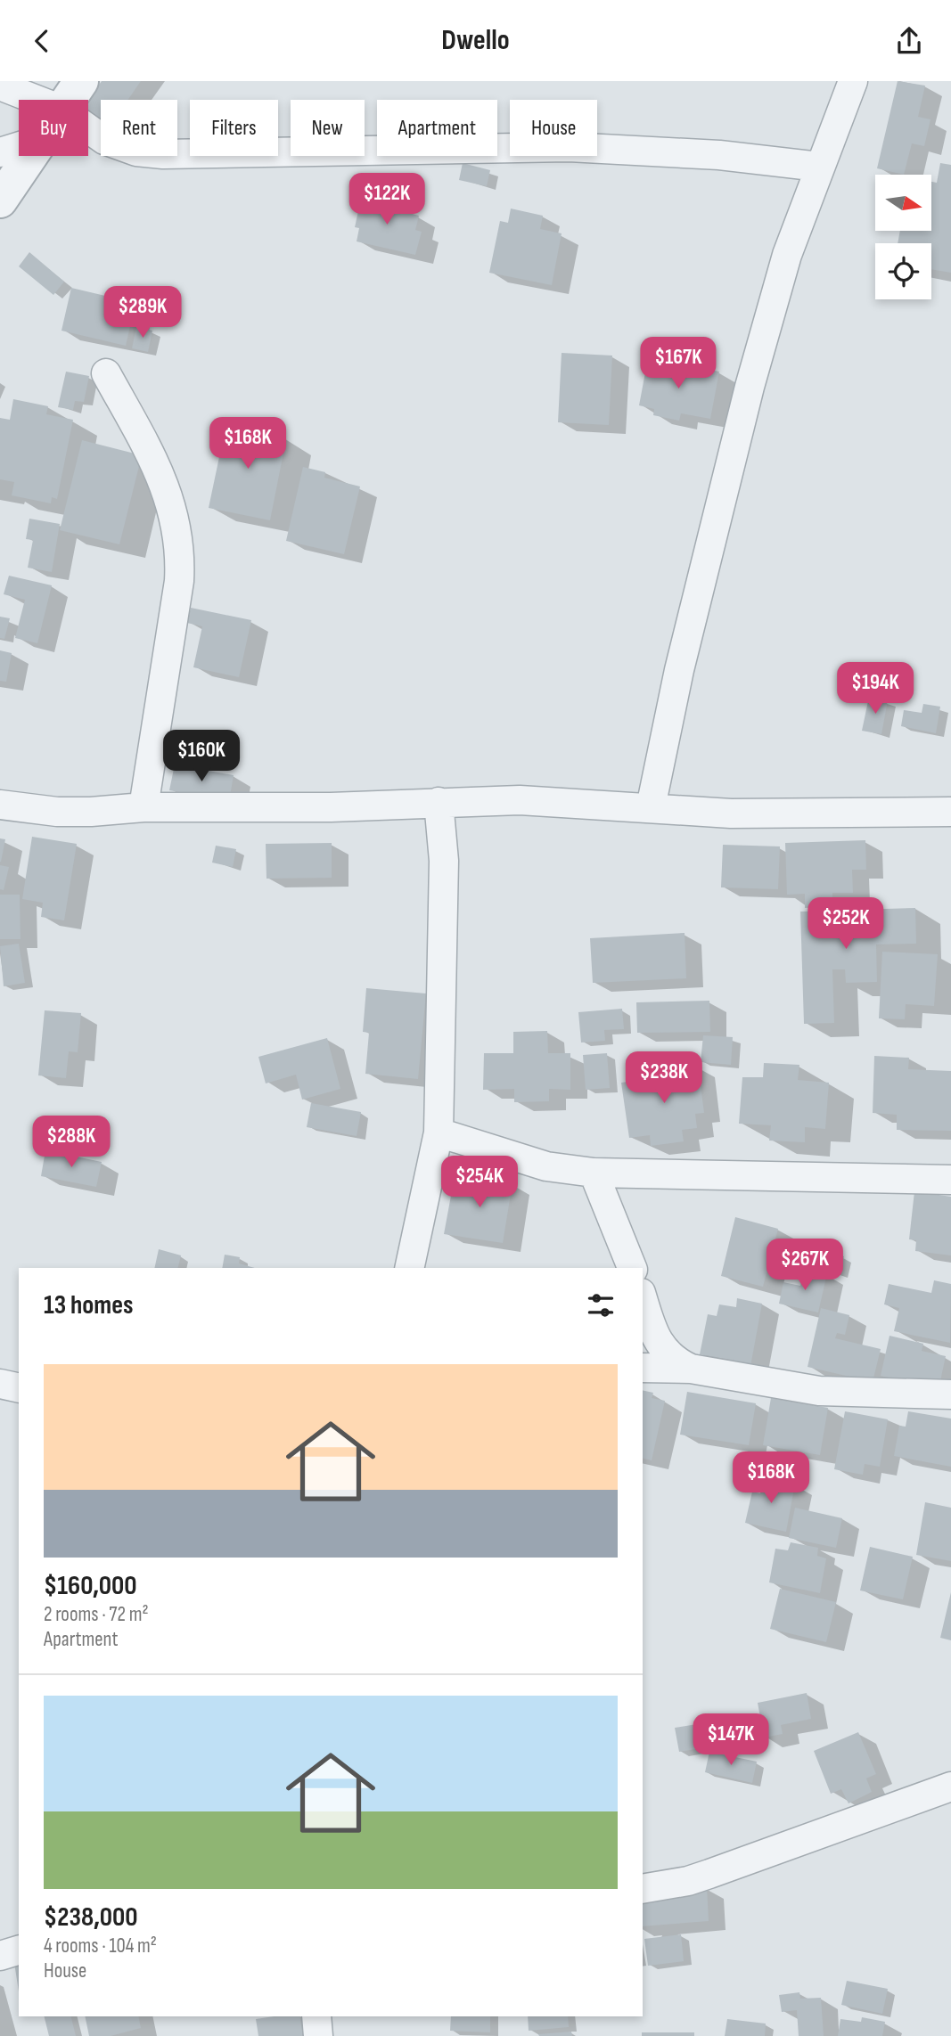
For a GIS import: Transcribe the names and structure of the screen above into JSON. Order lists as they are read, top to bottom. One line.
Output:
{"north":"right","page":{"header":"Dwello","chip":["Buy","Rent","Filters","New","Apartment","House"],"price":["$122K","$289K","$167K","$168K","$194K","$160K","$252K","$238K","$288K","$254K","$267K","$168K","$147K"],"heading":"13 homes","list":[{"name":"$160,000","note":"2 rooms · 72 m² · Apartment"},{"name":"$238,000","note":"4 rooms · 104 m² · House"}]}}
